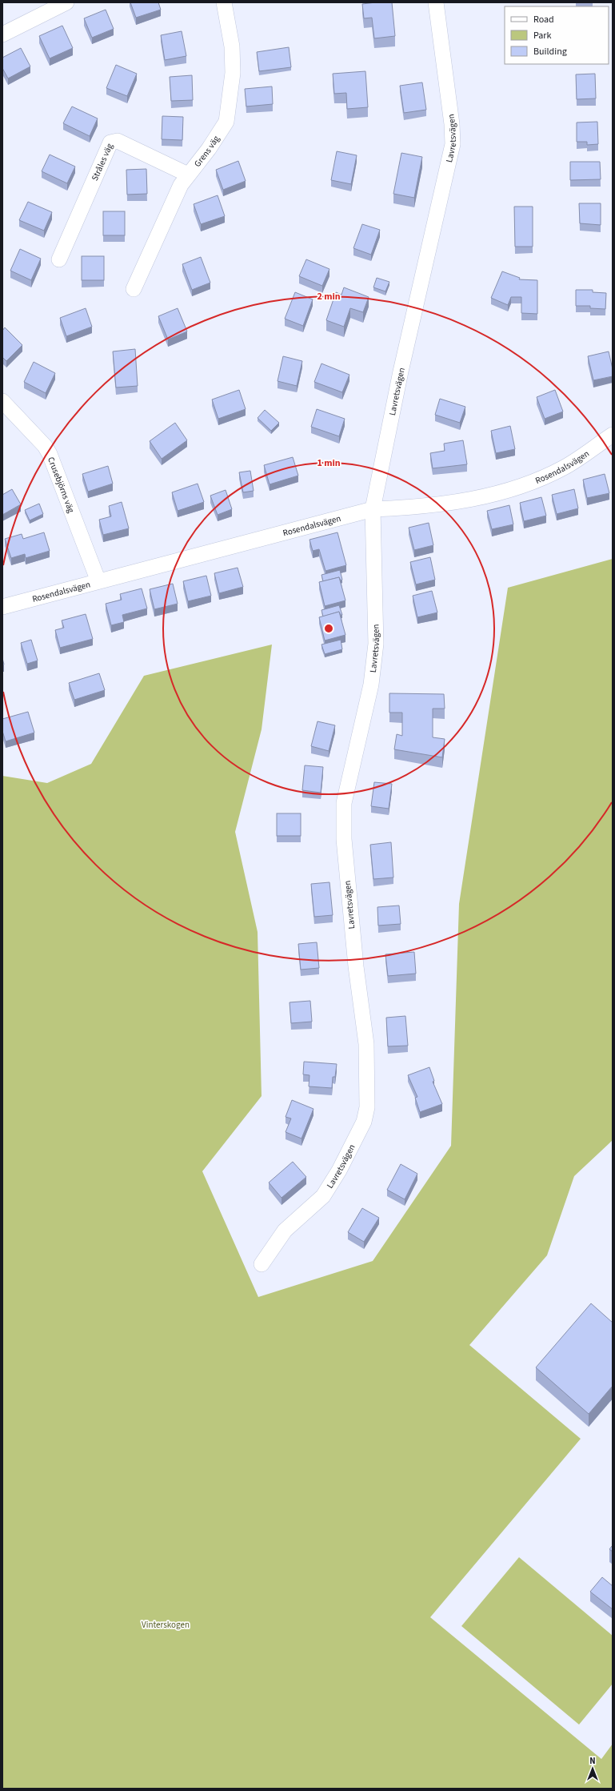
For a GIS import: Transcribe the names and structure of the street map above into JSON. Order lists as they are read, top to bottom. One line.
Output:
{"streets":{"street":["Lavretsvägen","Grens väg","Stråles väg","Rosendalsvägen","Crusebjörns väg"]},"crossings":[["Lavretsvägen","Rosendalsvägen"],["Grens väg","Stråles väg"],["Rosendalsvägen","Crusebjörns väg"]],"parks":["Vinterskogen"],"legend":["Road","Park","Building"],"north":"top","rings":["2 min","1 min"]}
